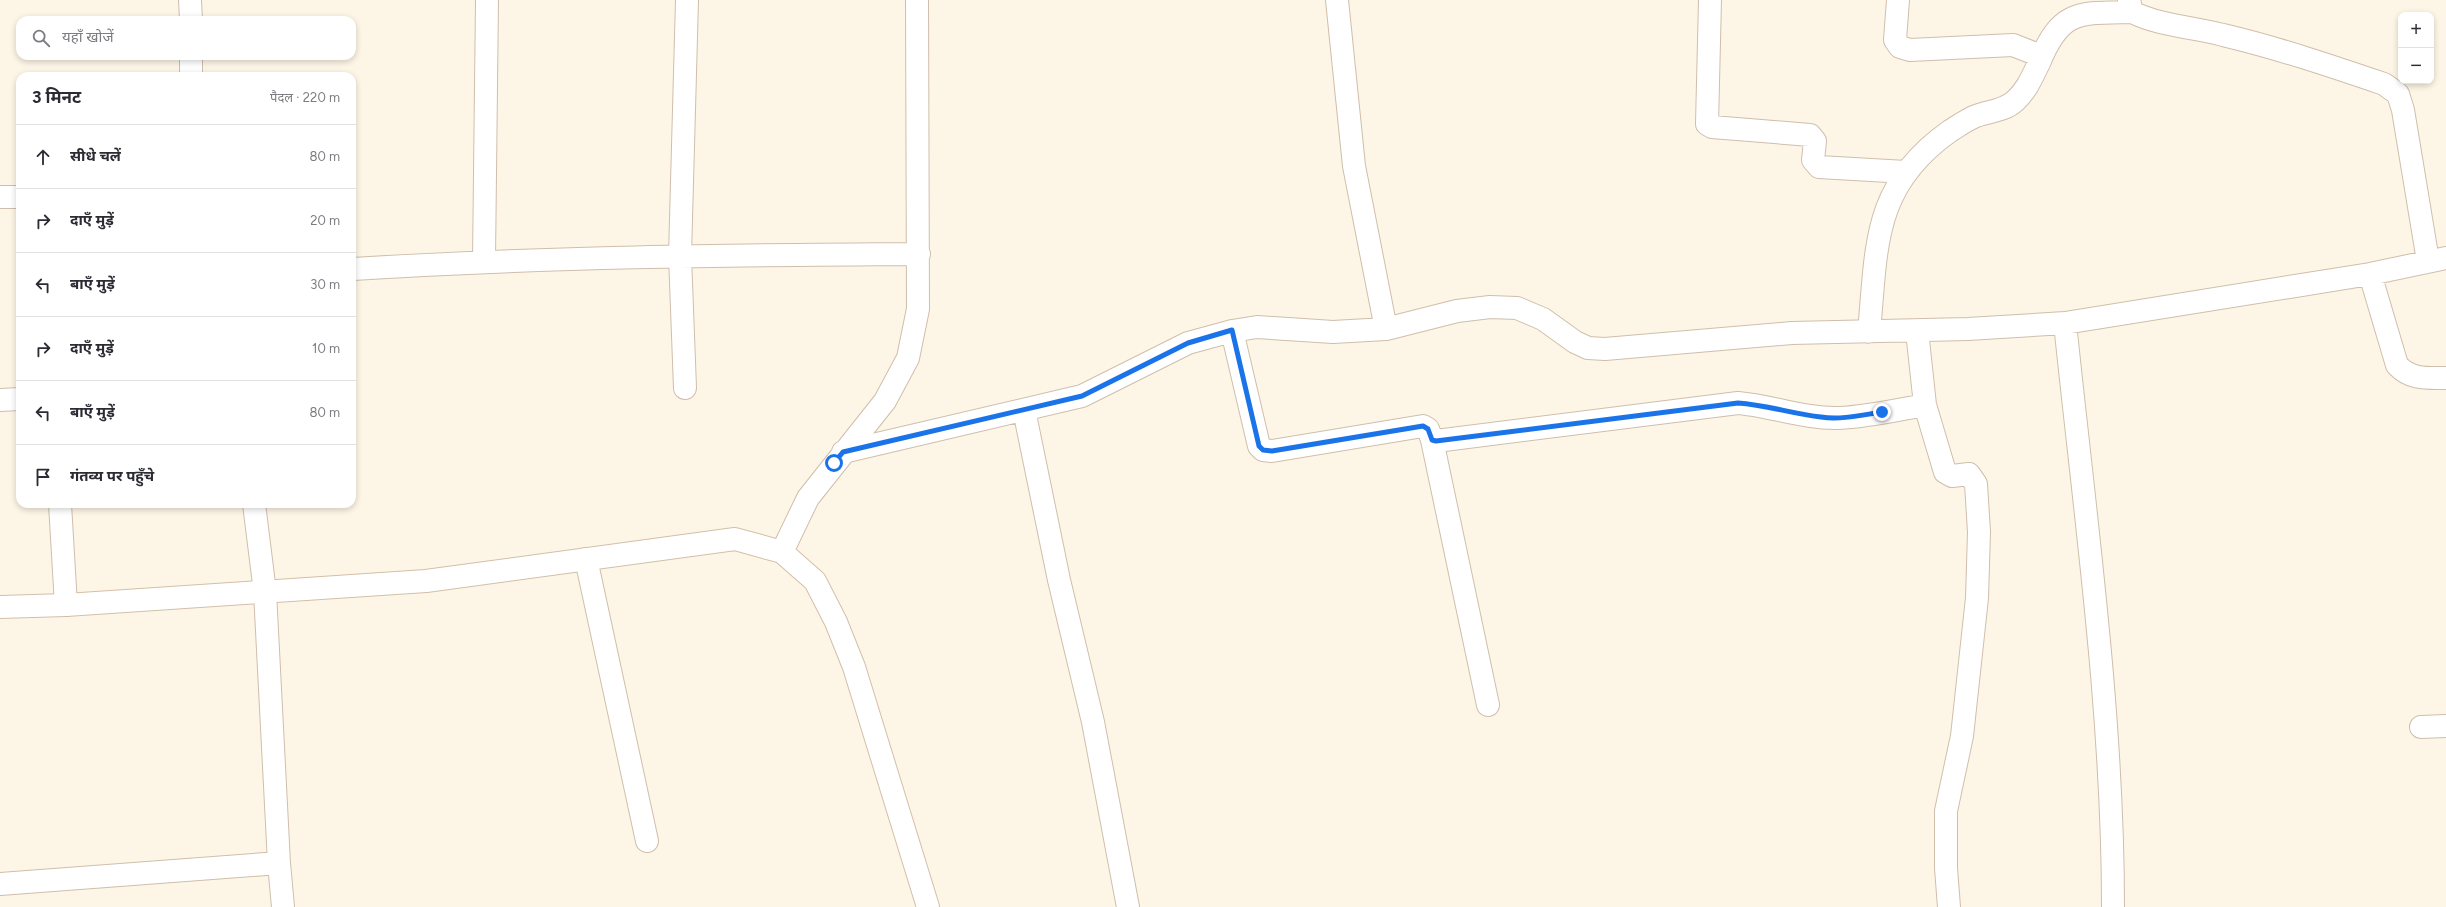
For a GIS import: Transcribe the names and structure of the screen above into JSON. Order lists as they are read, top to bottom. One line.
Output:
{"page":{"map_buttons":["+","−"],"search":"यहाँ खोजें","heading":["3 मिनट","पैदल · 220 m"],"list":[["सीधे चलें","80 m"],["दाएँ मुड़ें","20 m"],["बाएँ मुड़ें","30 m"],["दाएँ मुड़ें","10 m"],["बाएँ मुड़ें","80 m"],"गंतव्य पर पहुँचे"]}}
